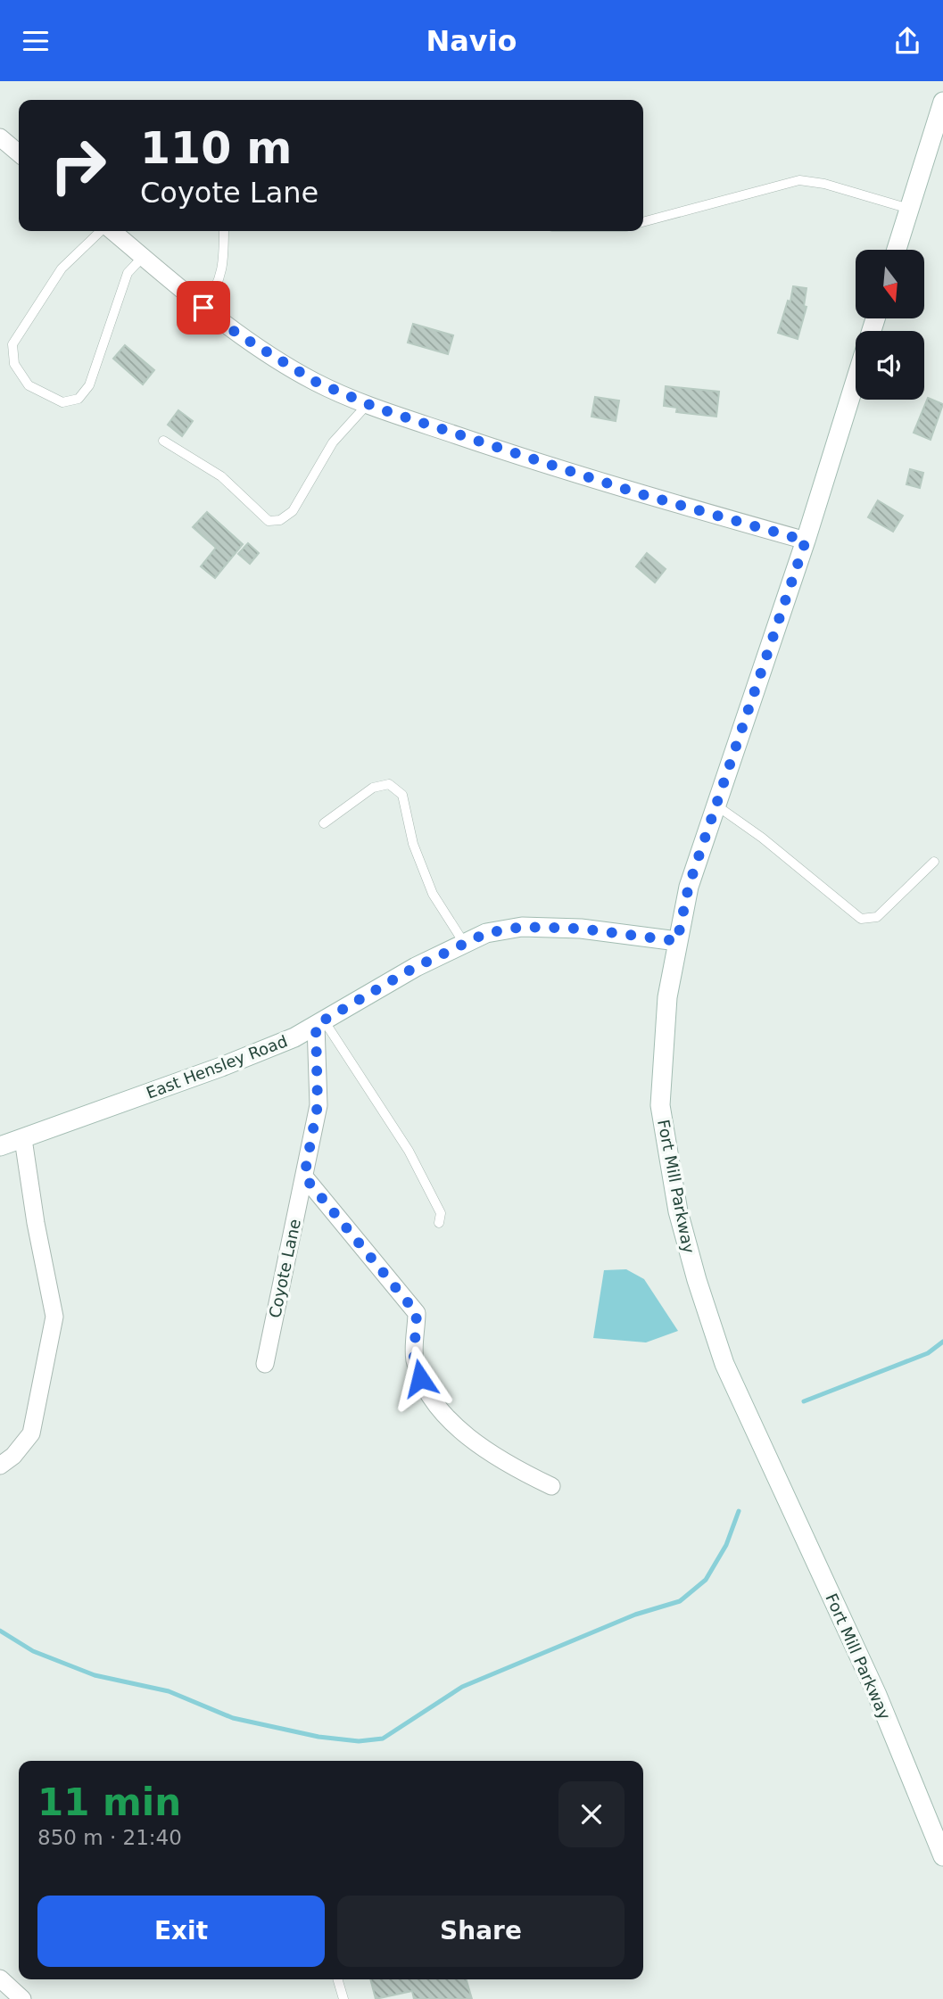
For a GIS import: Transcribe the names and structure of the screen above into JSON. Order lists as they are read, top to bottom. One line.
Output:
{"streets":{"main road":["East Hensley Road","Fort Mill Parkway"],"street":["Coyote Lane"]},"crossings":[["East Hensley Road","Fort Mill Parkway"],["East Hensley Road","Coyote Lane"]],"north":"bottom","page":{"header":"Navio","turn":["110 m","Coyote Lane"],"heading":["11 min","850 m · 21:40"],"buttons":["Exit","Share"]}}
